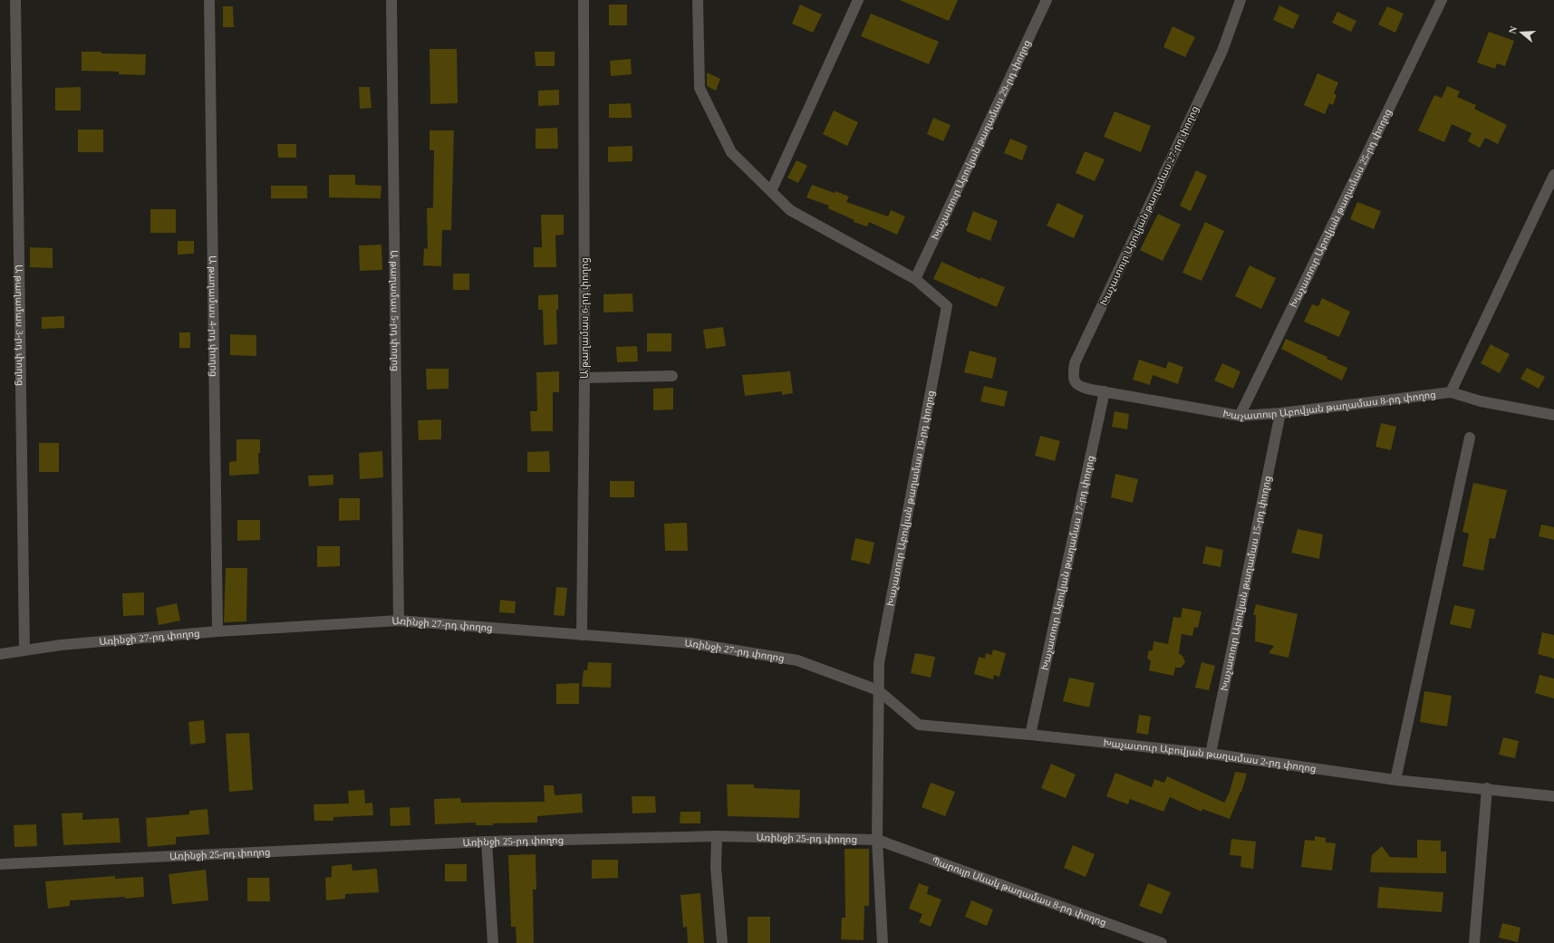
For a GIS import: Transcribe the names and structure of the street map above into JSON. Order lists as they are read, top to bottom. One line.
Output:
{"streets":{"street":["Խաչատուր Աբովյան թաղամաս 29-րդ փողոց","Խաչատուր Աբովյան թաղամաս 27-րդ փողոց","Խաչատուր Աբովյան թաղամաս 25-րդ փողոց","Ա թաղամաս 5-րդ փողոց","Ա թաղամաս 4-րդ փողոց","Ա թաղամաս 6-րդ փողոց","Ա թաղամաս 3-րդ փողոց","Խաչատուր Աբովյան թաղամաս 8-րդ փողոց","Խաչատուր Աբովյան թաղամաս 19-րդ փողոց","Խաչատուր Աբովյան թաղամաս 17-րդ փողոց","Խաչատուր Աբովյան թաղամաս 15-րդ փողոց","Առինջի 27-րդ փողոց","Խաչատուր Աբովյան թաղամաս 2-րդ փողոց","Առինջի 25-րդ փողոց","Պարույր Սևակ թաղամաս 8-րդ փողոց"]},"crossings":[["Խաչատուր Աբովյան թաղամաս 29-րդ փողոց","Խաչատուր Աբովյան թաղամաս 19-րդ փողոց"],["Խաչատուր Աբովյան թաղամաս 27-րդ փողոց","Խաչատուր Աբովյան թաղամաս 8-րդ փողոց"],["Խաչատուր Աբովյան թաղամաս 27-րդ փողոց","Խաչատուր Աբովյան թաղամաս 17-րդ փողոց"],["Խաչատուր Աբովյան թաղամաս 25-րդ փողոց","Խաչատուր Աբովյան թաղամաս 8-րդ փողոց"],["Ա թաղամաս 5-րդ փողոց","Առինջի 27-րդ փողոց"],["Ա թաղամաս 4-րդ փողոց","Առինջի 27-րդ փողոց"],["Ա թաղամաս 6-րդ փողոց","Առինջի 27-րդ փողոց"],["Ա թաղամաս 3-րդ փողոց","Առինջի 27-րդ փողոց"],["Խաչատուր Աբովյան թաղամաս 8-րդ փողոց","Խաչատուր Աբովյան թաղամաս 17-րդ փողոց"],["Խաչատուր Աբովյան թաղամաս 8-րդ փողոց","Խաչատուր Աբովյան թաղամաս 15-րդ փողոց"],["Խաչատուր Աբովյան թաղամաս 19-րդ փողոց","Առինջի 27-րդ փողոց"],["Խաչատուր Աբովյան թաղամաս 19-րդ փողոց","Խաչատուր Աբովյան թաղամաս 2-րդ փողոց"],["Խաչատուր Աբովյան թաղամաս 17-րդ փողոց","Խաչատուր Աբովյան թաղամաս 2-րդ փողոց"],["Խաչատուր Աբովյան թաղամաս 15-րդ փողոց","Խաչատուր Աբովյան թաղամաս 2-րդ փողոց"],["Առինջի 27-րդ փողոց","Խաչատուր Աբովյան թաղամաս 2-րդ փողոց"],["Առինջի 25-րդ փողոց","Պարույր Սևակ թաղամաս 8-րդ փողոց"]],"north":"left"}
